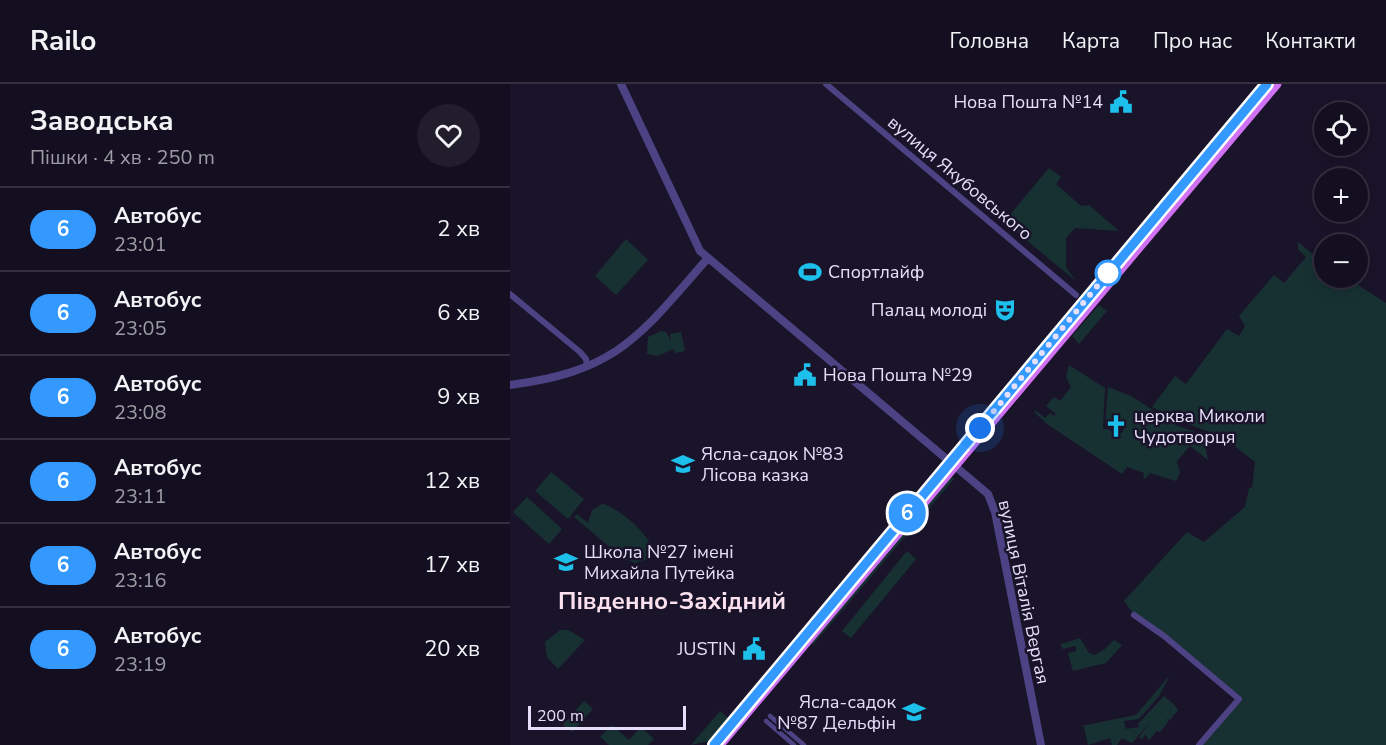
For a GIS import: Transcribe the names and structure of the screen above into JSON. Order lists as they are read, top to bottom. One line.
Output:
{"streets":{"street":["вулиця Якубовського","вулиця Віталія Вергая"]},"districts":["Південно-Західний"],"places":{"public building":["Нова Пошта №14","Нова Пошта №29","JUSTIN"],"sports":["Спортлайф"],"theatre":["Палац молоді"],"church":["церква Миколи Чудотворця"],"school or university":["Ясла-садок №83 Лісова казка","Школа №27 імені Михайла Путейка","Ясла-садок №87 Дельфін"]},"lines":["bus line 6"],"scale_bar":"200 m","page":{"header":"Railo","nav":["Головна","Карта","Про нас","Контакти"],"heading":["Заводська","Пішки · 4 хв · 250 m"],"on_map":"6","map_buttons":["+","−"],"list":[{"mark":"6","name":"Автобус","note":"23:01","value":"2 хв"},{"mark":"6","name":"Автобус","note":"23:05","value":"6 хв"},{"mark":"6","name":"Автобус","note":"23:08","value":"9 хв"},{"mark":"6","name":"Автобус","note":"23:11","value":"12 хв"},{"mark":"6","name":"Автобус","note":"23:16","value":"17 хв"},{"mark":"6","name":"Автобус","note":"23:19","value":"20 хв"}],"scale":"200 m"}}
